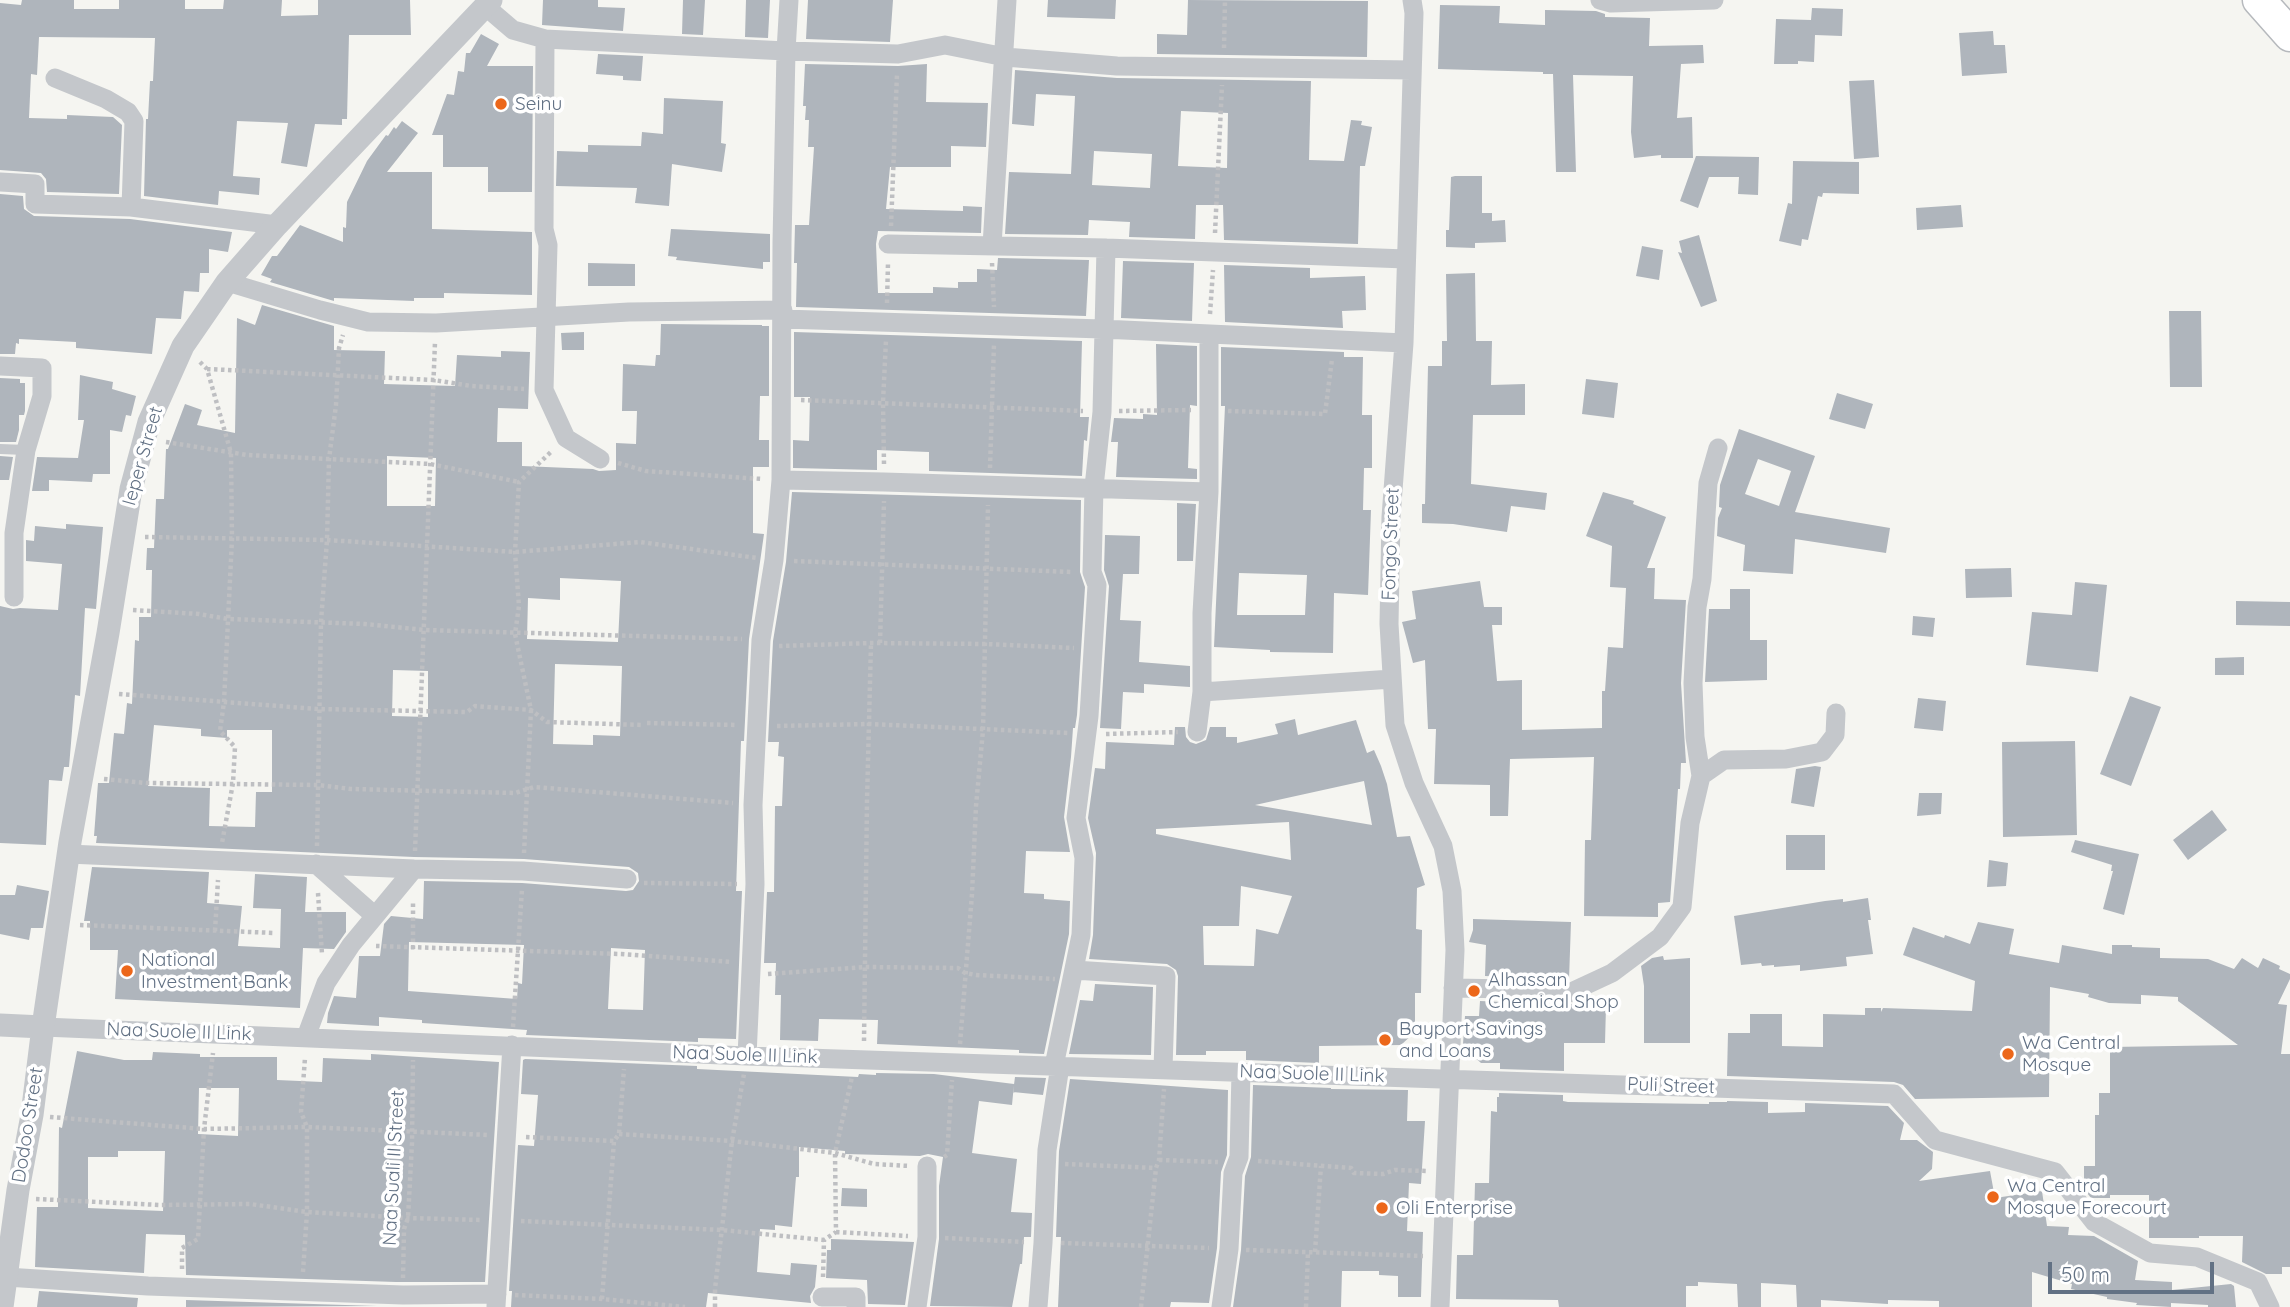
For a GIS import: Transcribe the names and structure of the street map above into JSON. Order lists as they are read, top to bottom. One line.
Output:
{"streets":{"street":["Ieper Street","Fongo Street","Naa Suole II Link","Puli Street","Dodoo Street"],"path":["Naa Suali II Street"]},"crossings":[["Ieper Street","Naa Suole II Link"],["Ieper Street","Dodoo Street"],["Fongo Street","Naa Suole II Link"],["Fongo Street","Puli Street"],["Naa Suole II Link","Puli Street"],["Naa Suole II Link","Dodoo Street"],["Naa Suole II Link","Naa Suali II Street"]],"places":["Seinu","National Investment Bank","Alhassan Chemical Shop","Bayport Savings and Loans","Wa Central Mosque","Wa Central Mosque Forecourt","Oli Enterprise"],"scale_bar":"50 m"}
